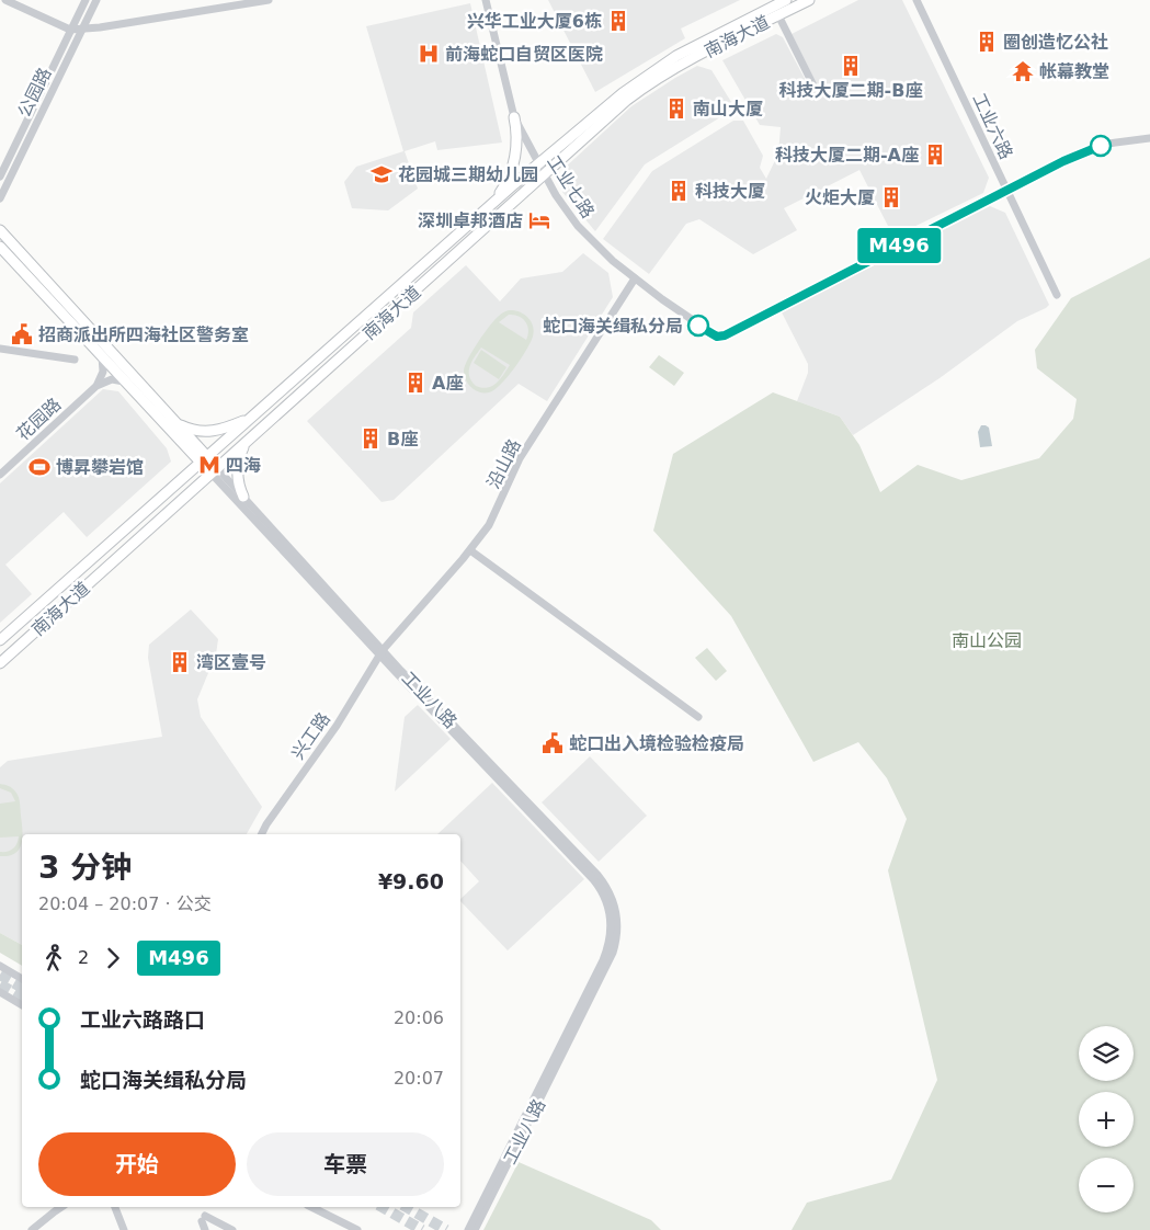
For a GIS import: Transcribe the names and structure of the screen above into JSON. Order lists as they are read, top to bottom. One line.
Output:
{"streets":{"main road":["南海大道","工业八路"],"street":["公园路","工业六路","工业七路","花园路","沿山路","兴工路"]},"crossings":[["南海大道","工业七路"],["南海大道","工业八路"],["工业六路","工业七路"],["工业七路","沿山路"],["沿山路","工业八路"],["沿山路","兴工路"],["工业八路","兴工路"]],"parks":["南山公园"],"places":{"building":["兴华工业大厦6栋","圈创造忆公社","科技大厦二期-B座","南山大厦","科技大厦二期-A座","科技大厦","火炬大厦","A座","B座","湾区壹号"],"hospital":["前海蛇口自贸区医院"],"temple":["帐幕教堂"],"school or university":["花园城三期幼儿园"],"hotel":["深圳卓邦酒店"],"other":["蛇口海关缉私分局"],"public building":["招商派出所四海社区警务室","蛇口出入境检验检疫局"],"metro station":["四海"],"sports":["博昇攀岩馆"]},"lines":["bus line M496"],"page":{"on_map":"M496","heading":["3 分钟","20:04 – 20:07 · 公交","¥9.60"],"legs":["2","M496"],"list":[{"name":"工业六路路口","value":"20:06"},{"name":"蛇口海关缉私分局","value":"20:07"}],"map_buttons":["+","−"],"buttons":["开始","车票"]}}
